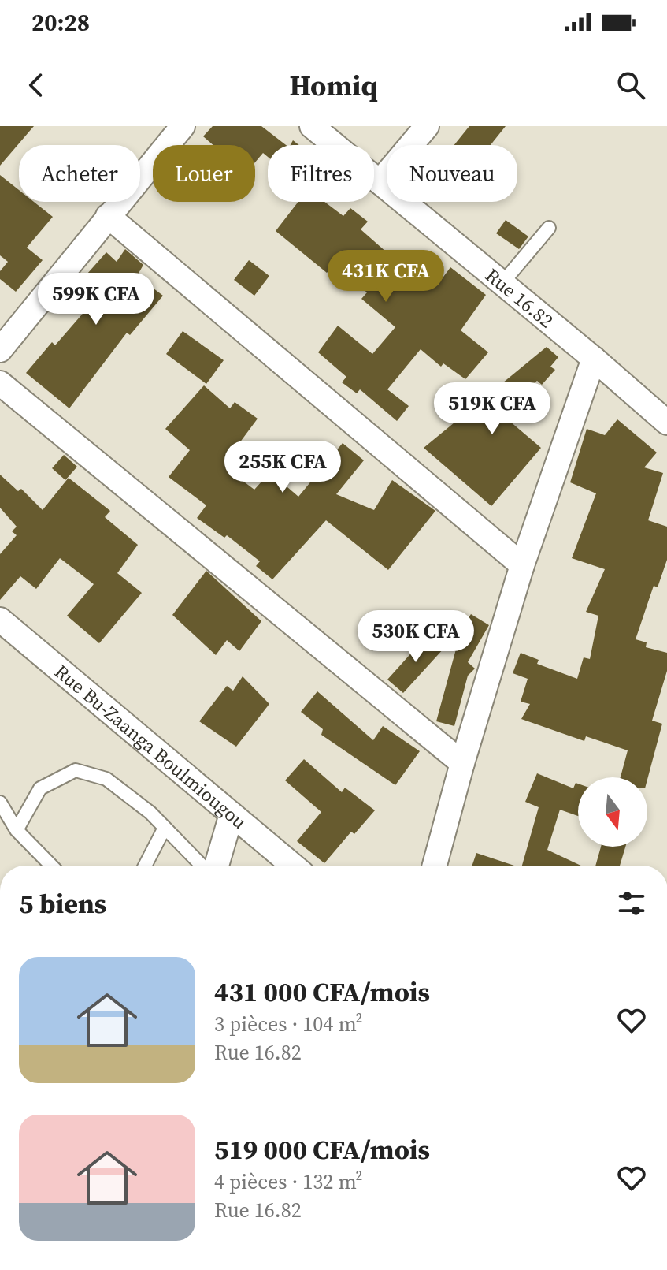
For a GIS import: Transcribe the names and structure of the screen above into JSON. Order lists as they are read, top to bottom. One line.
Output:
{"streets":{"street":["Rue 16.82","Rue Bu-Zaanga Boulmiougou"]},"north":"bottom","page":{"status":"20:28","header":"Homiq","chip":["Acheter","Louer","Filtres","Nouveau"],"price":["431K CFA","599K CFA","519K CFA","255K CFA","530K CFA"],"heading":"5 biens","list":[{"name":"431 000 CFA/mois","note":"3 pièces · 104 m² · Rue 16.82"},{"name":"519 000 CFA/mois","note":"4 pièces · 132 m² · Rue 16.82"}]}}
